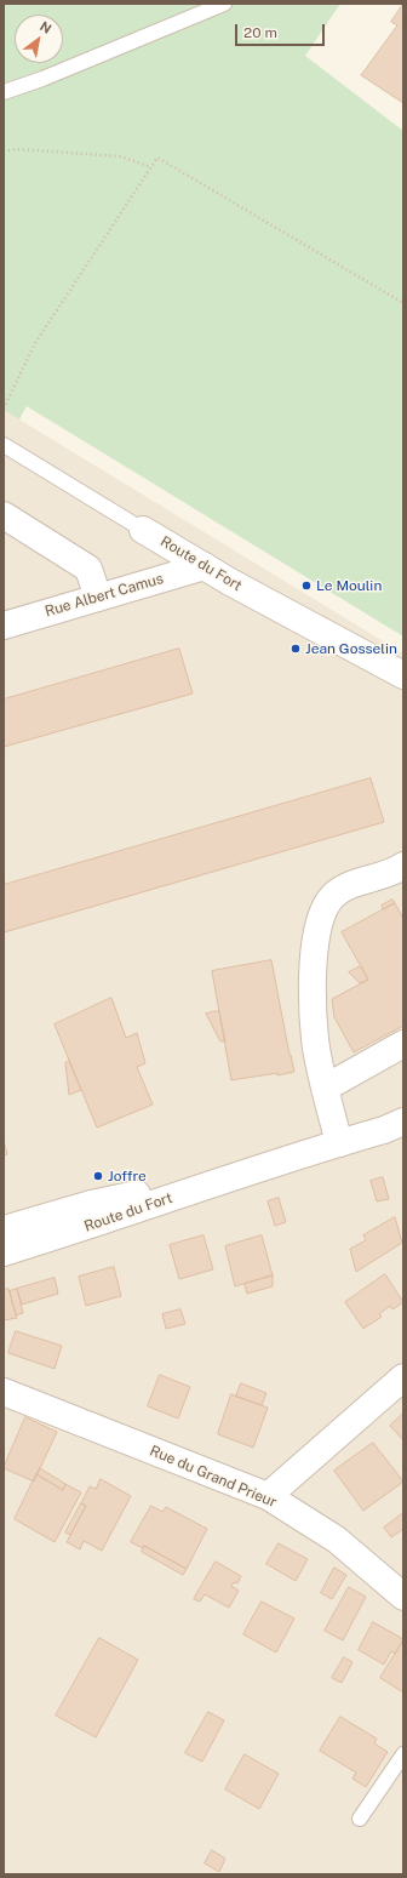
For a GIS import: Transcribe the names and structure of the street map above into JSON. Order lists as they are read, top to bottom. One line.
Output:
{"streets":{"street":["Route du Fort","Rue Albert Camus","Rue du Grand Prieur"]},"crossings":[["Route du Fort","Rue Albert Camus"]],"places":["Le Moulin","Jean Gosselin","Joffre"],"scale_bar":"20 m","north":"top right"}
